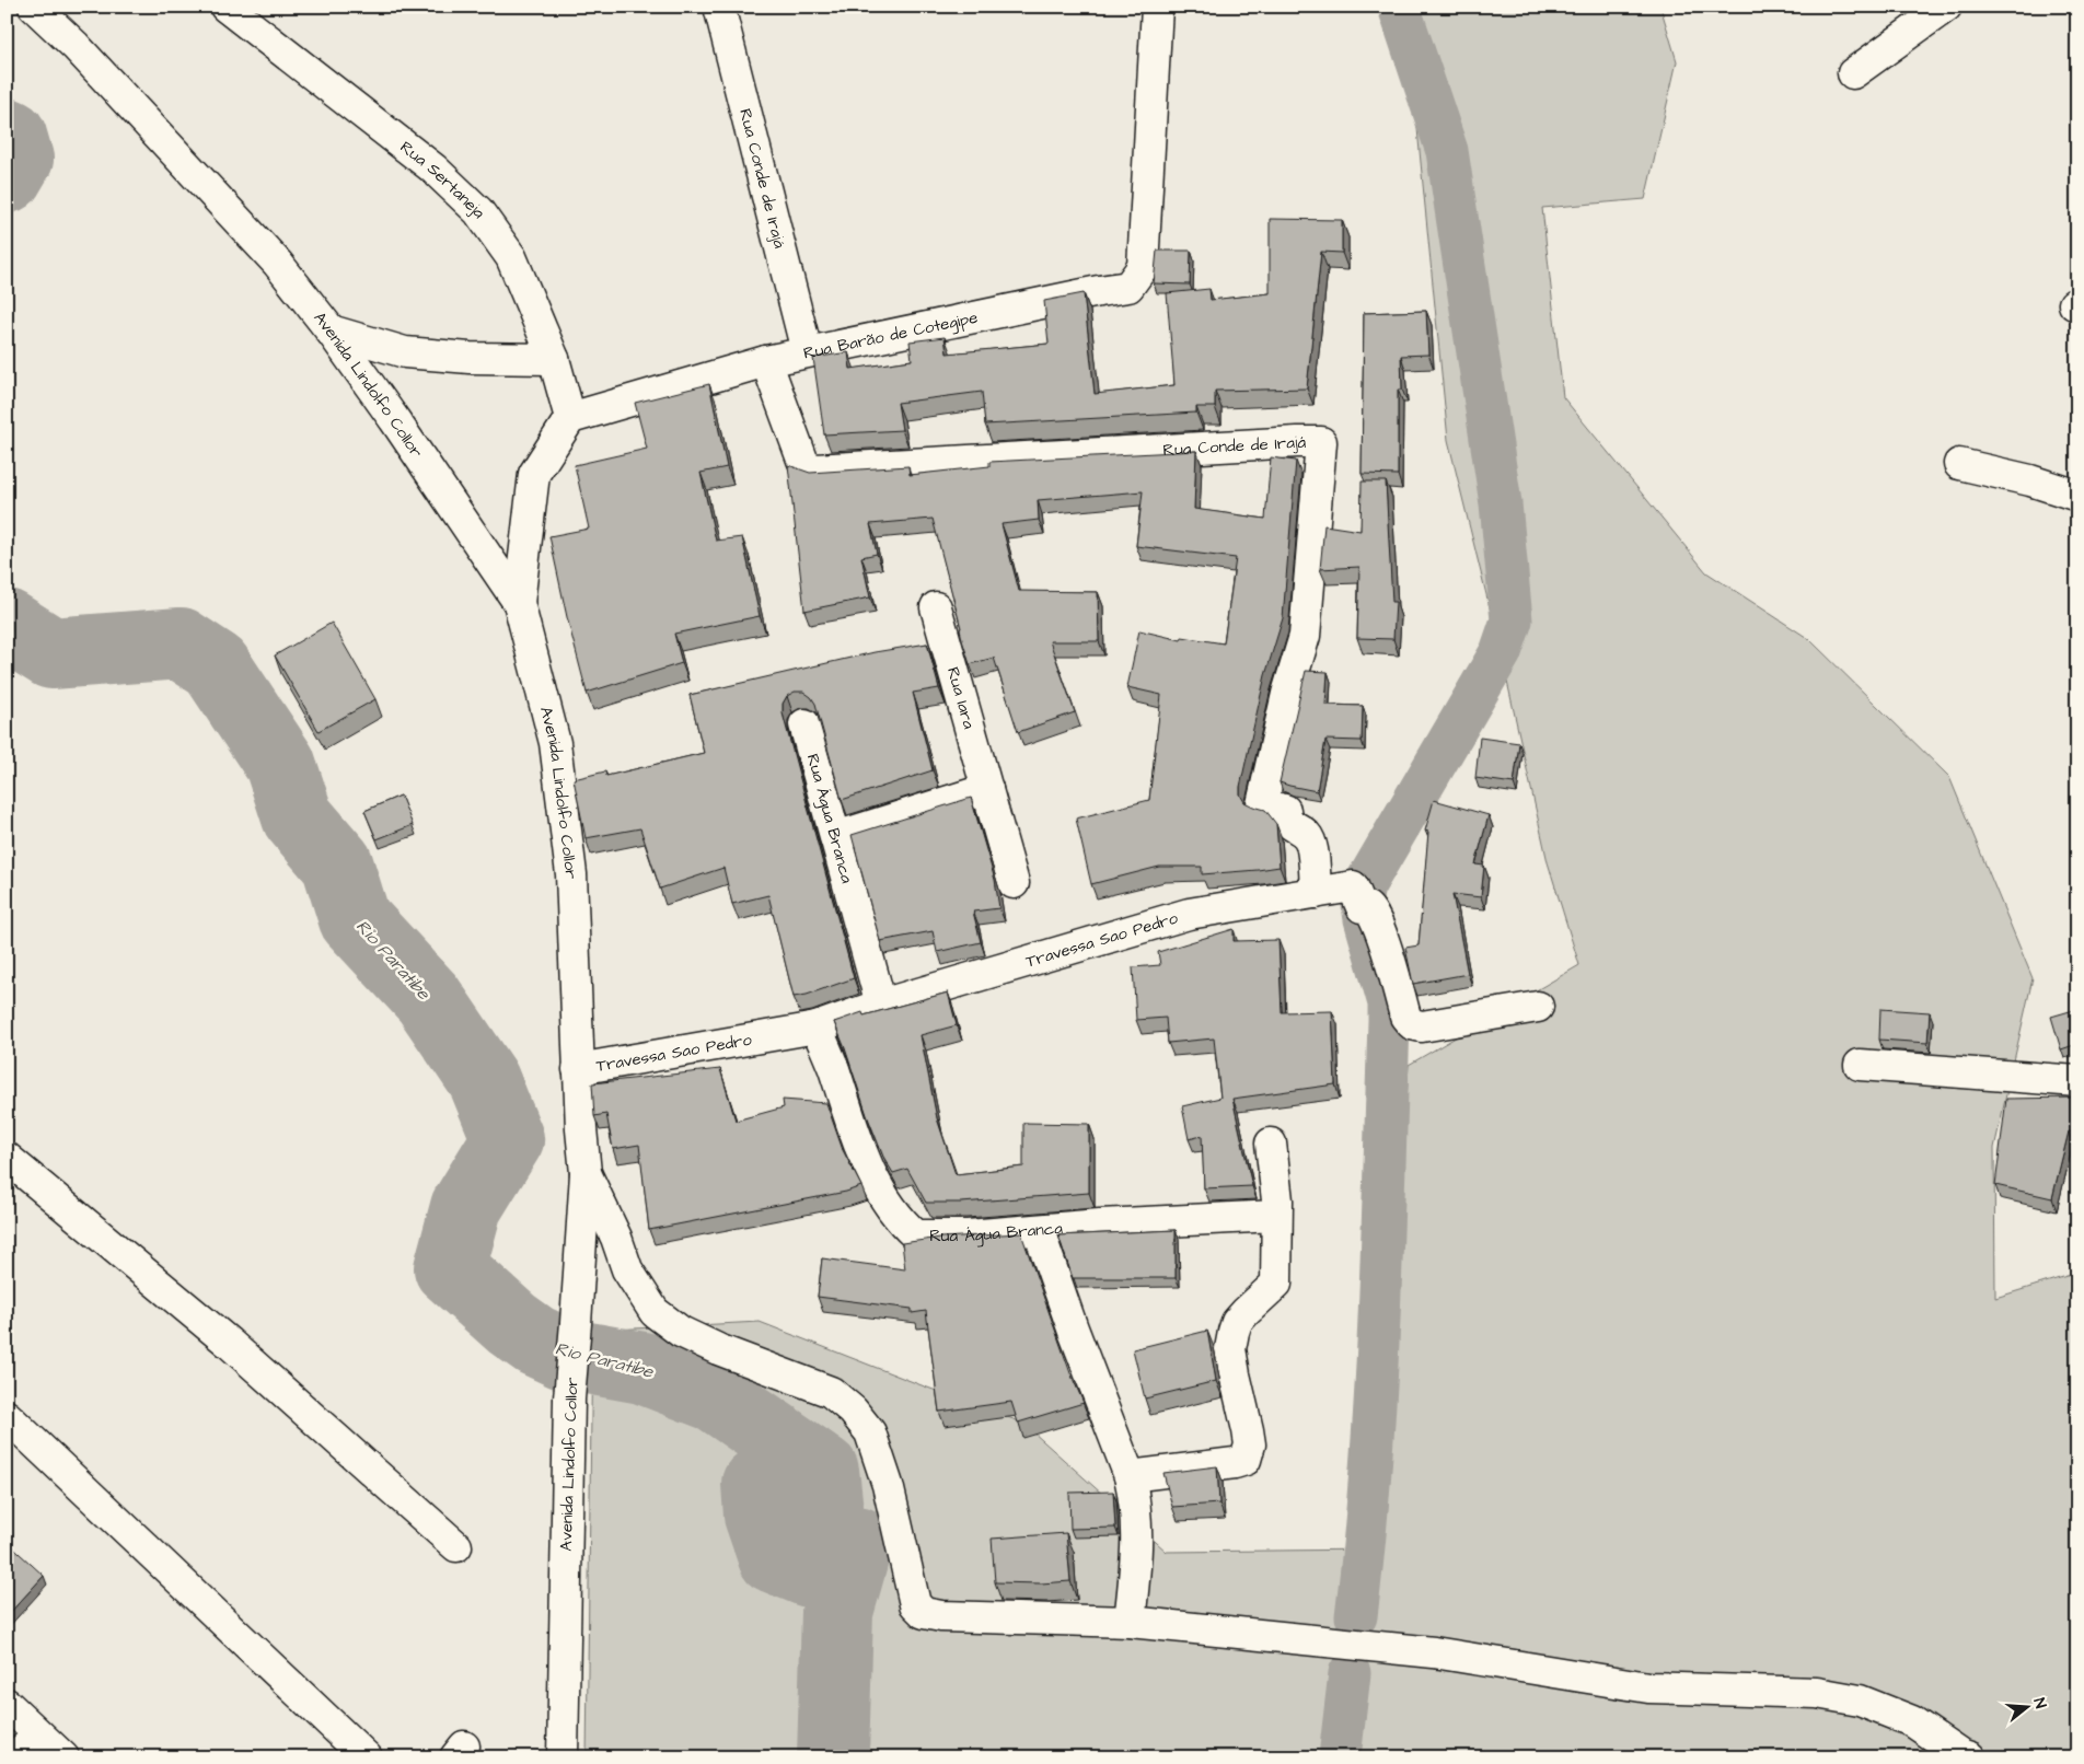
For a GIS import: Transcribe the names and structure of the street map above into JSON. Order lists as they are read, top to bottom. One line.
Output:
{"streets":{"street":["Rua Conde de Irajá","Rua Sertaneja","Rua Barão de Cotegipe","Avenida Lindolfo Collor","Rua Iara","Rua Água Branca","Travessa Sao Pedro"]},"crossings":[["Rua Conde de Irajá","Rua Barão de Cotegipe"],["Rua Conde de Irajá","Travessa Sao Pedro"],["Rua Sertaneja","Rua Barão de Cotegipe"],["Avenida Lindolfo Collor","Travessa Sao Pedro"],["Rua Água Branca","Travessa Sao Pedro"]],"water":["Rio Paratibe"],"north":"right"}
